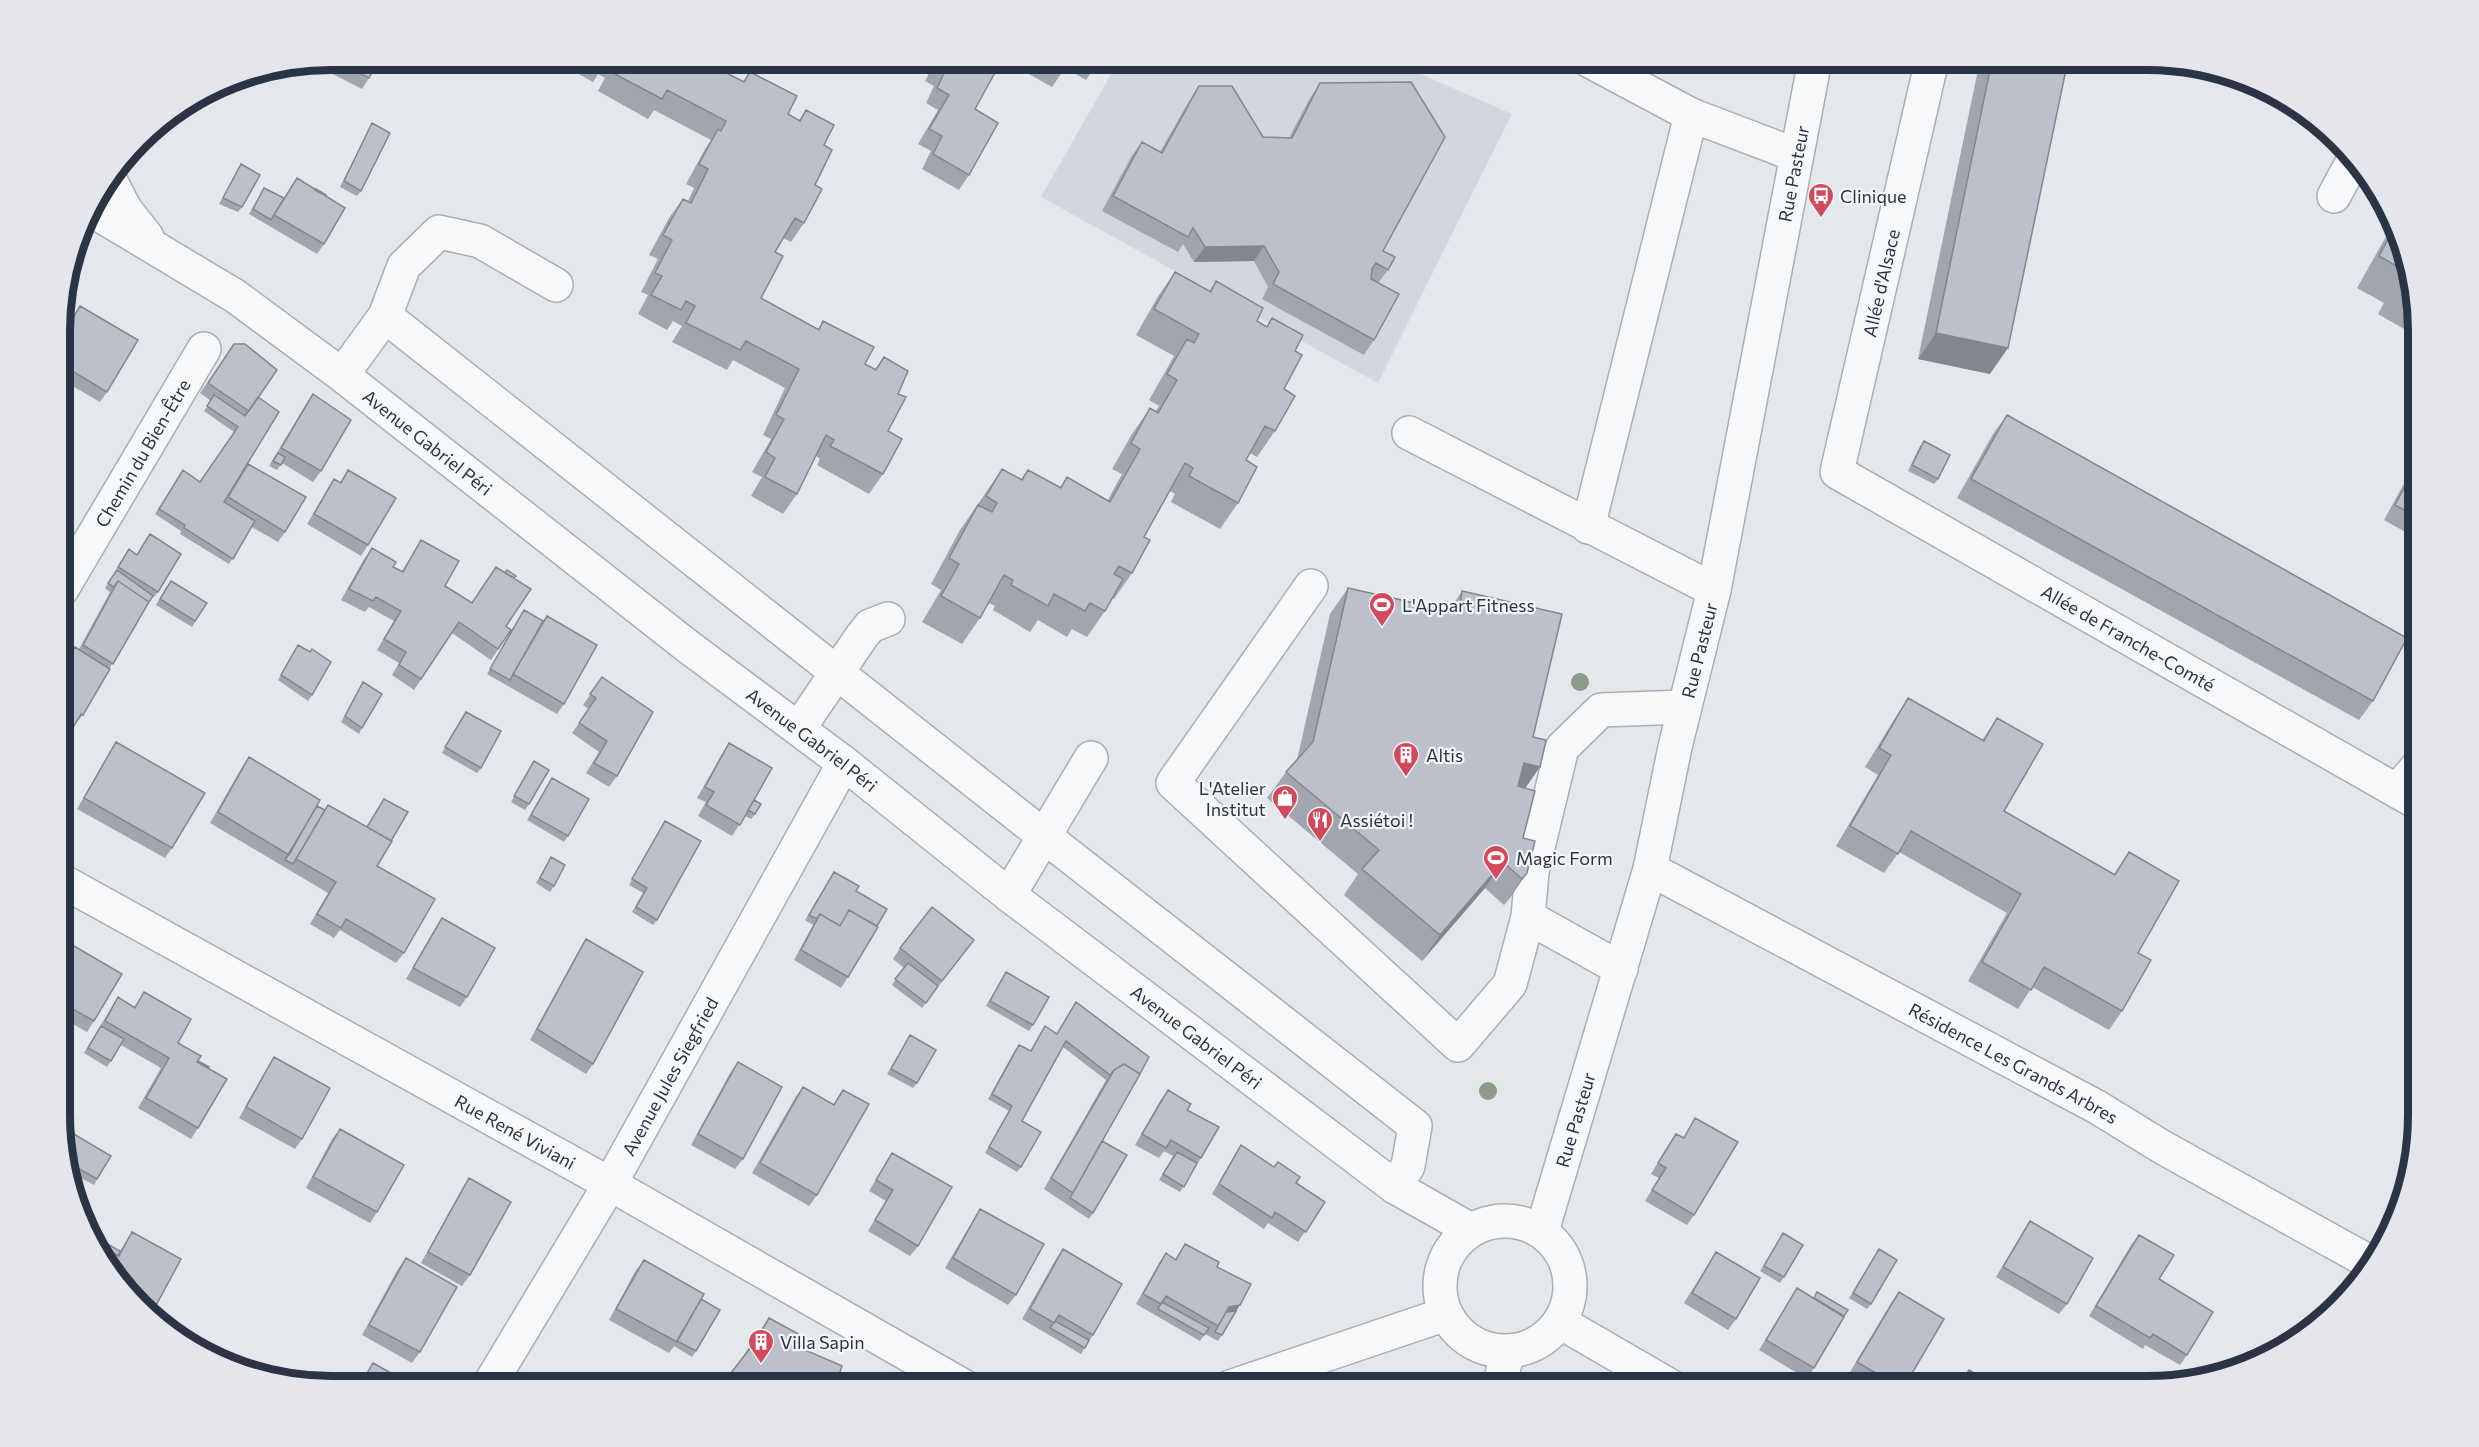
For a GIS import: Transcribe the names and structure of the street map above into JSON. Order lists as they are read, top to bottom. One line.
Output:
{"streets":{"street":["Rue Pasteur","Allée d'Alsace","Avenue Gabriel Péri","Chemin du Bien-Être","Allée de Franche-Comté","Résidence Les Grands Arbres","Avenue Jules Siegfried","Rue René Viviani"]},"crossings":[["Rue Pasteur","Avenue Gabriel Péri"],["Rue Pasteur","Résidence Les Grands Arbres"],["Allée d'Alsace","Allée de Franche-Comté"],["Avenue Gabriel Péri","Avenue Jules Siegfried"],["Avenue Jules Siegfried","Rue René Viviani"]],"places":{"bus stop":["Clinique"],"sports":["L'Appart Fitness","Magic Form"],"building":["Altis","Villa Sapin"],"shop":["L'Atelier Institut"],"restaurant":["Assiétoi !"]}}
